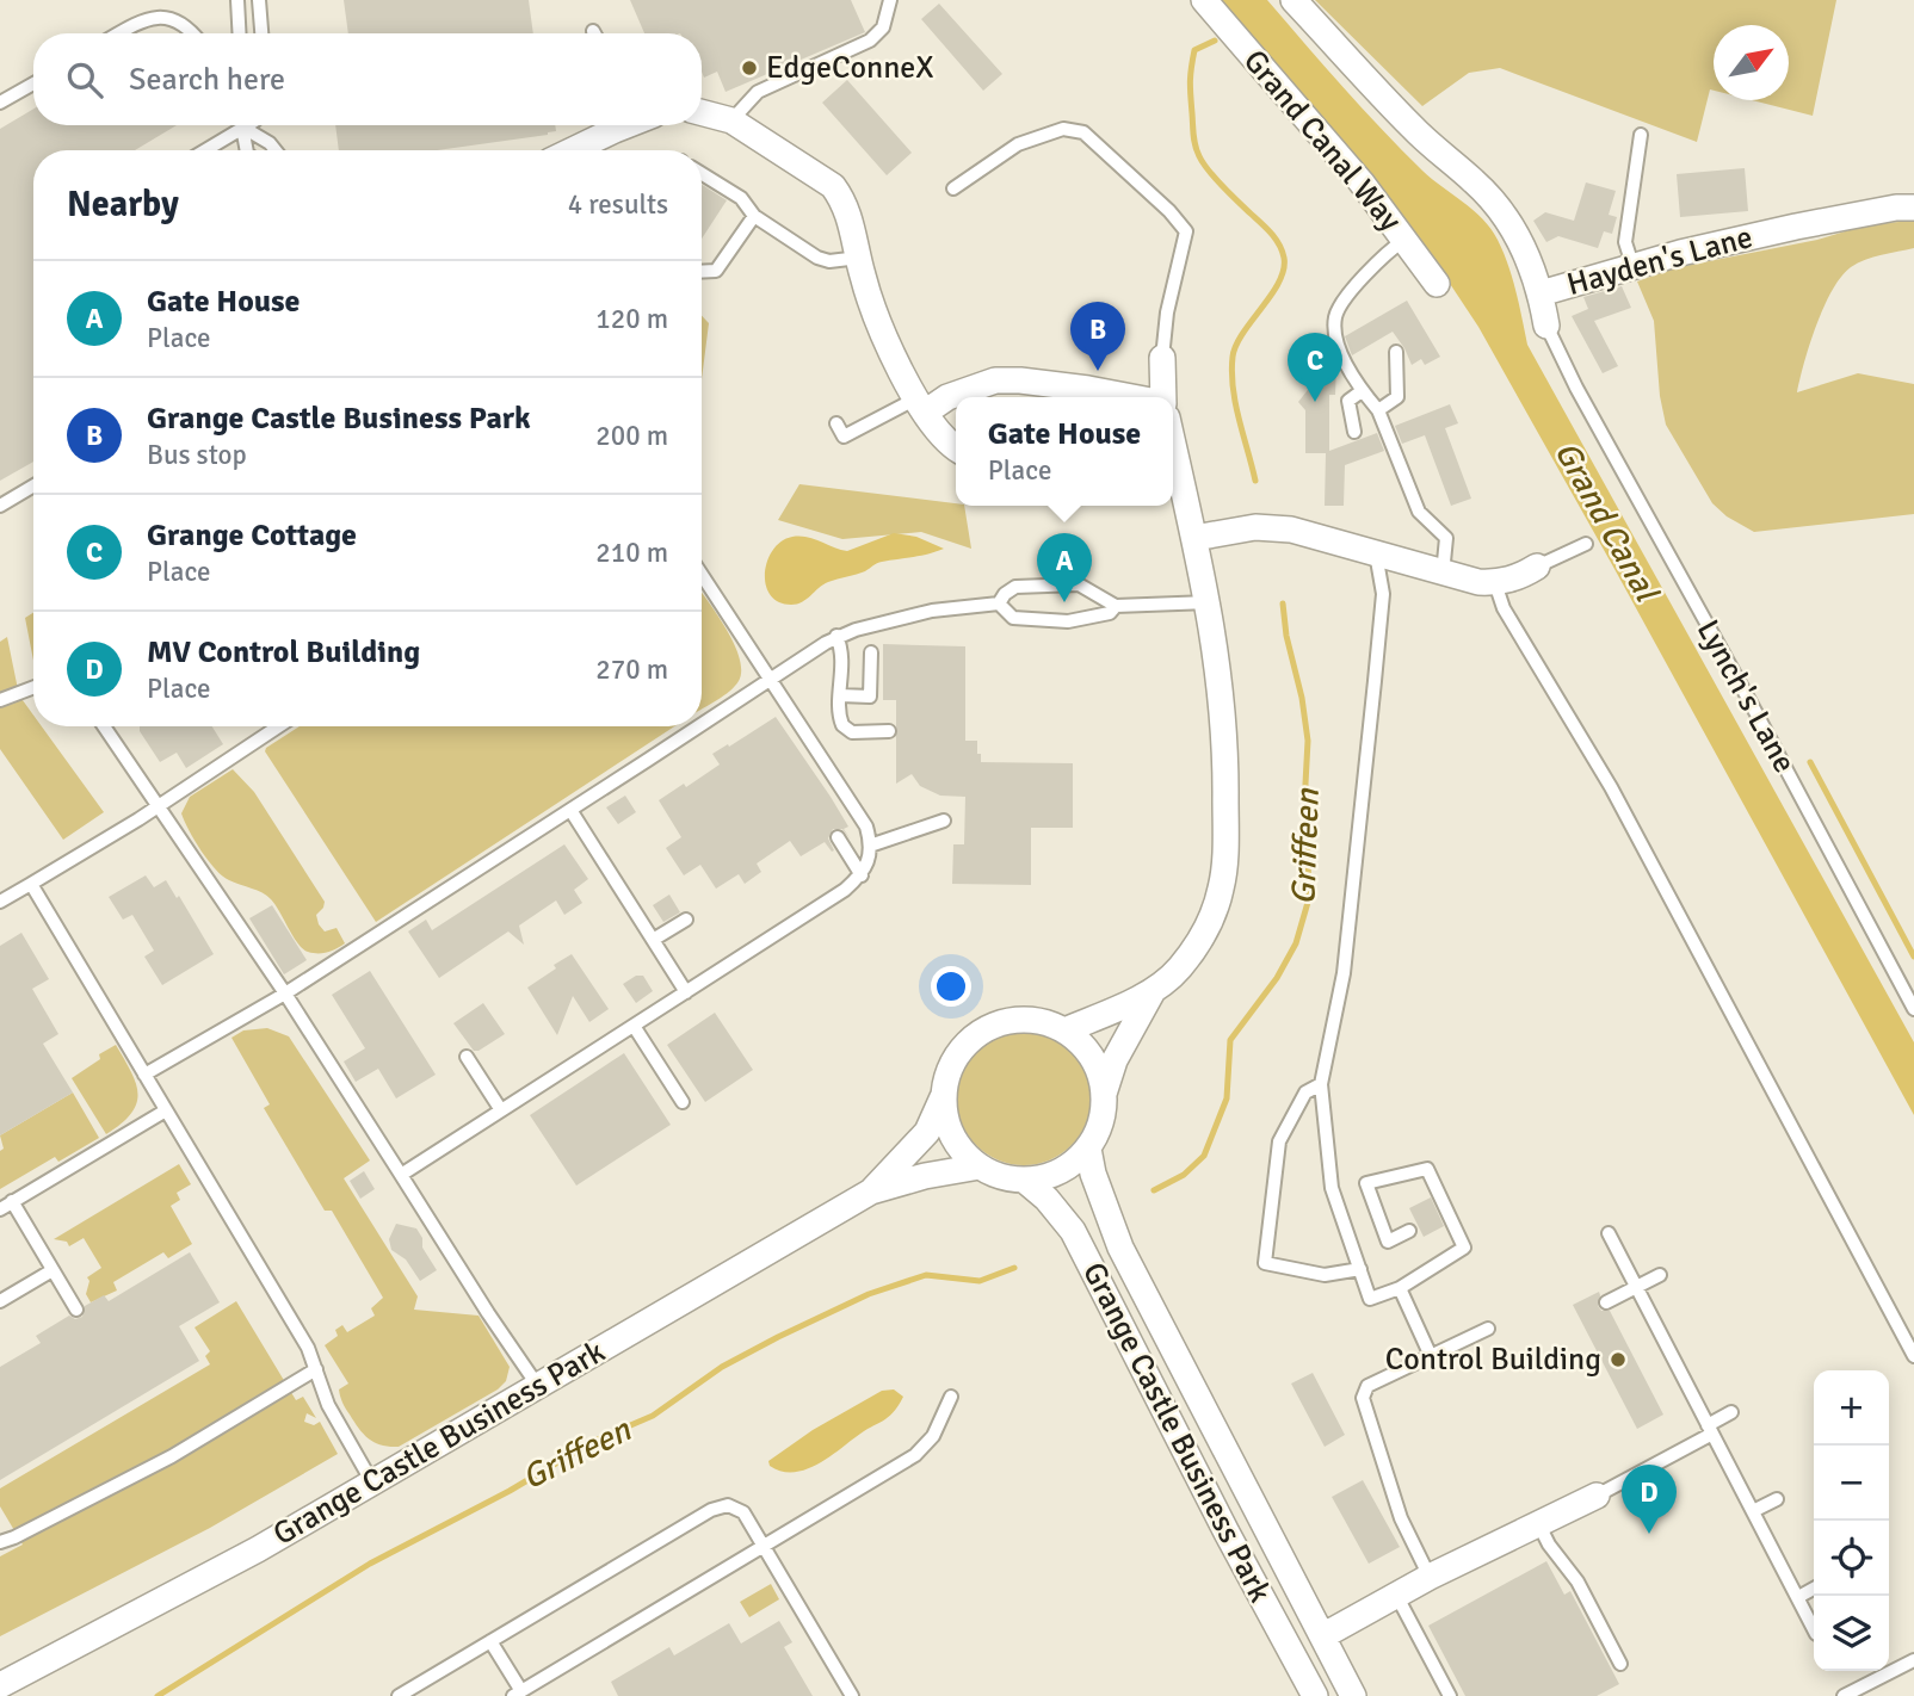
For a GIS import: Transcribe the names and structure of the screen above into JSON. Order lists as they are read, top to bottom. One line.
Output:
{"streets":{"street":["Grand Canal Way","Hayden's Lane","Lynch's Lane","Grange Castle Business Park"]},"crossings":[["Hayden's Lane","Lynch's Lane"]],"water":["Grand Canal","Griffeen"],"places":["EdgeConneX","Control Building"],"north":"top right","page":{"search":"Search here","heading":["Nearby","4 results"],"list":[{"mark":"A","name":"Gate House","note":"Place","value":"120 m"},{"mark":"B","name":"Grange Castle Business Park","note":"Bus stop","value":"200 m"},{"mark":"C","name":"Grange Cottage","note":"Place","value":"210 m"},{"mark":"D","name":"MV Control Building","note":"Place","value":"270 m"}],"pins":["B","C","A","D"],"popup":["Gate House","Place"],"map_buttons":["+","−"]}}
